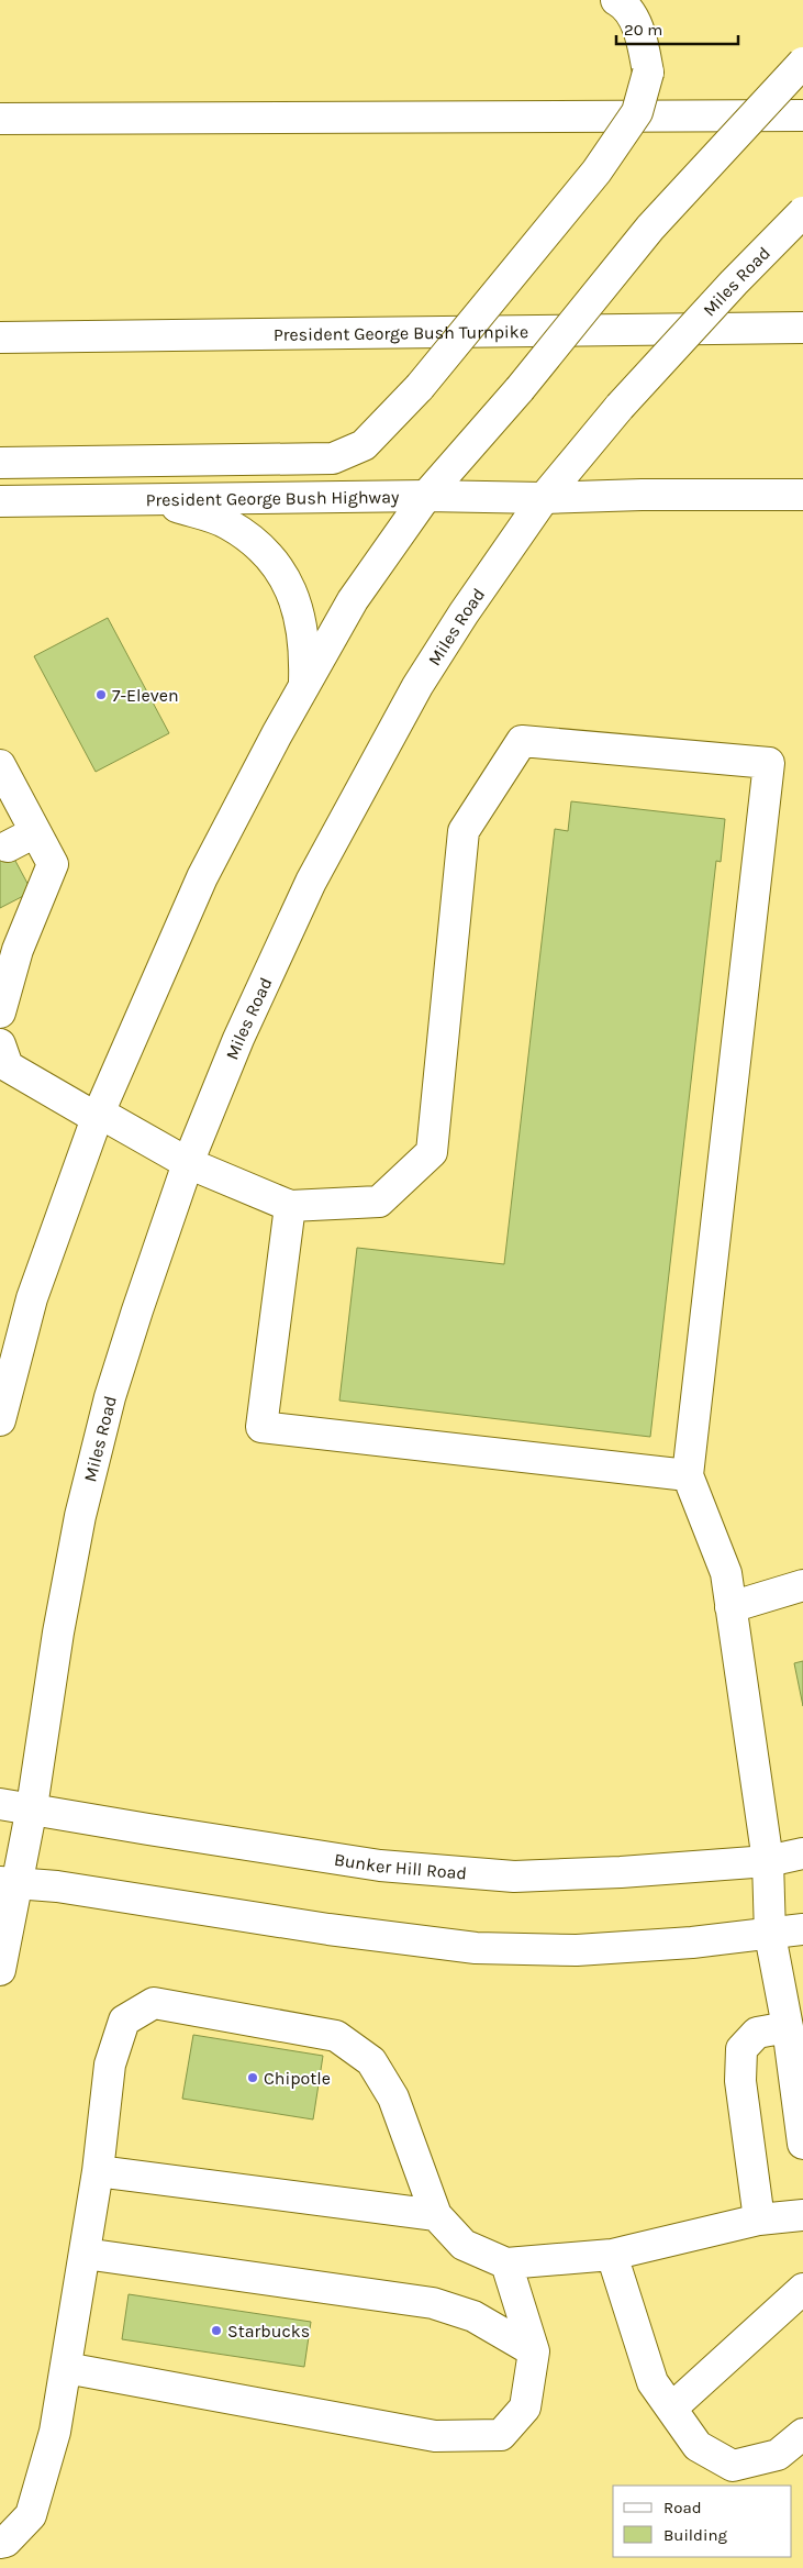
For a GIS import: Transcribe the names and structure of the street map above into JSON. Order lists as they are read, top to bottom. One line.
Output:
{"streets":{"main road":["Miles Road","President George Bush Turnpike","President George Bush Highway","Bunker Hill Road"]},"crossings":[["Miles Road","President George Bush Highway"],["Miles Road","Bunker Hill Road"]],"places":["7-Eleven","Chipotle","Starbucks"],"legend":["Road","Building"],"scale_bar":"20 m"}
